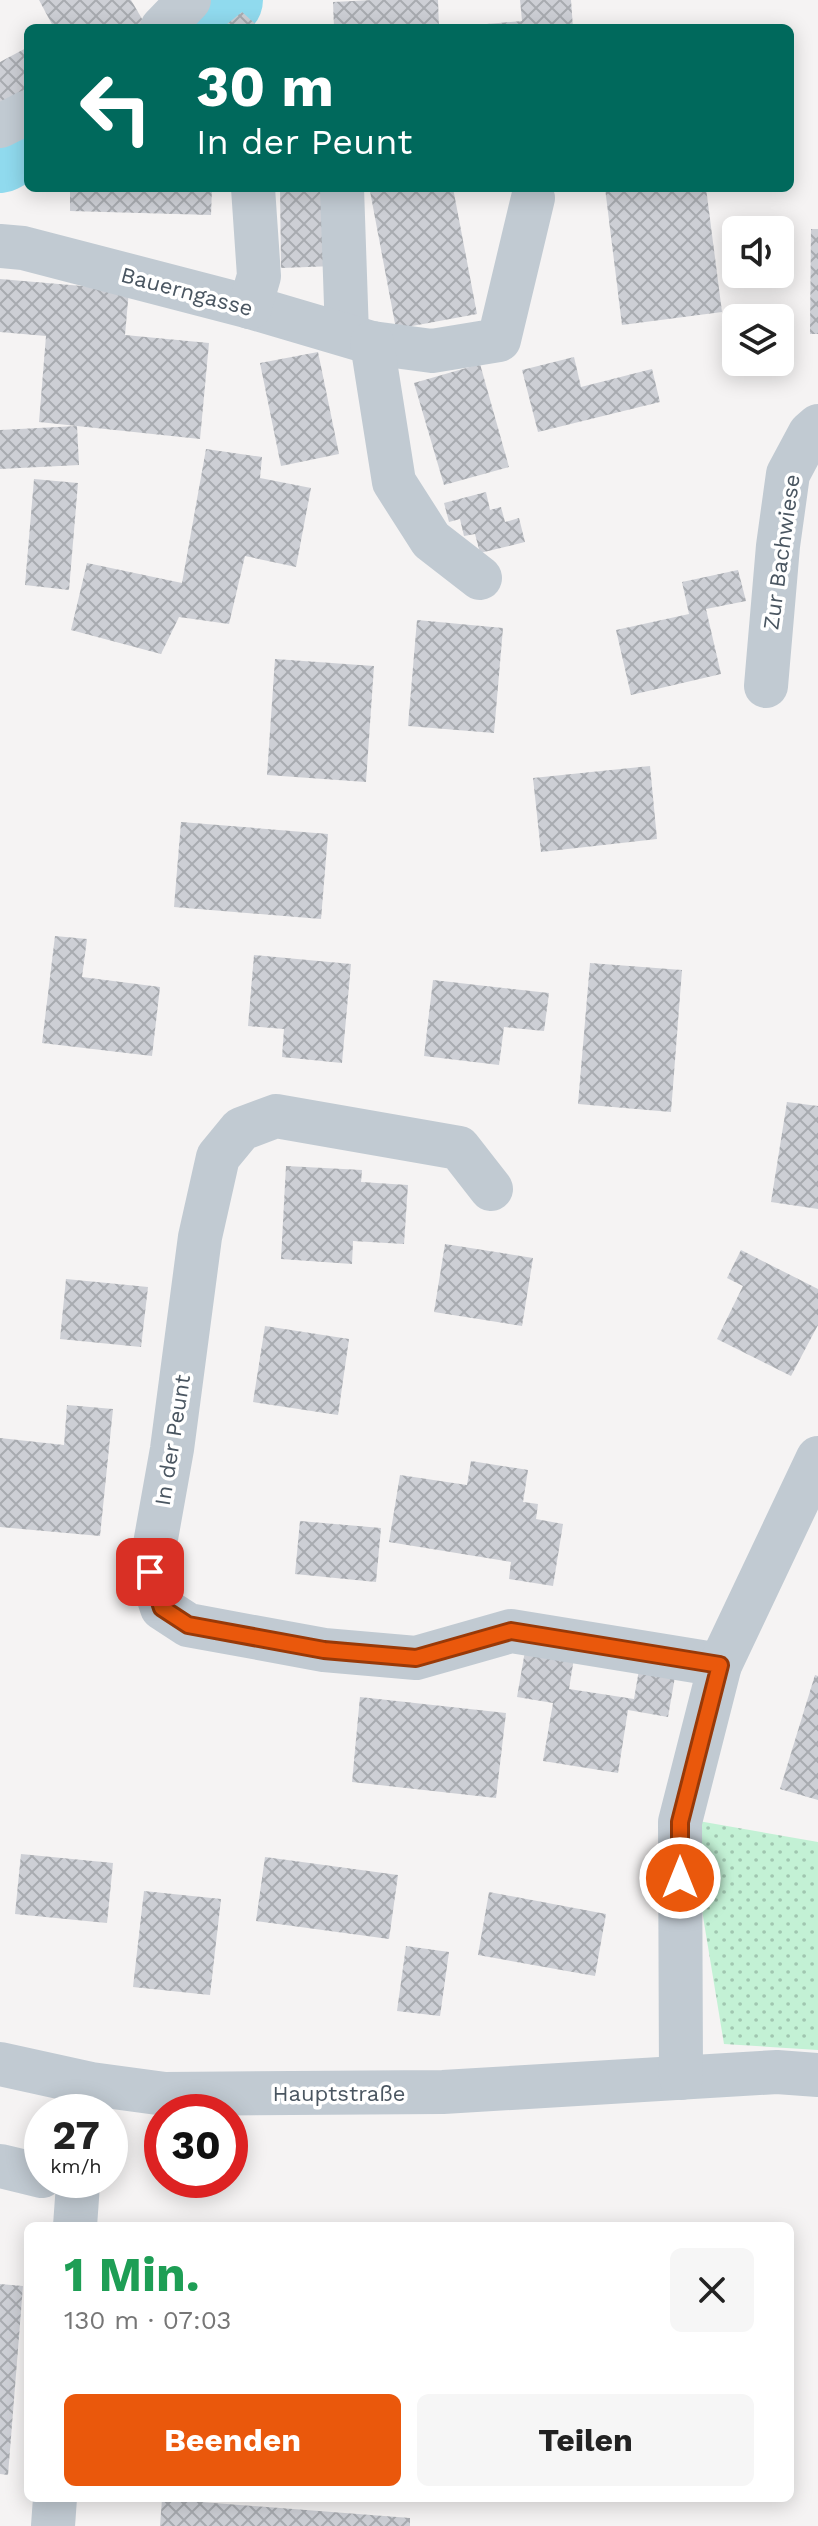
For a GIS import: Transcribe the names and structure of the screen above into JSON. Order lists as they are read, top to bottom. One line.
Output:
{"streets":{"street":["Bauerngasse","Zur Bachwiese","In der Peunt","Hauptstraße"]},"page":{"turn":["30 m","In der Peunt"],"speed":"27 km/h","limit":"30","heading":["1 Min.","130 m · 07:03"],"buttons":["Beenden","Teilen"]}}
